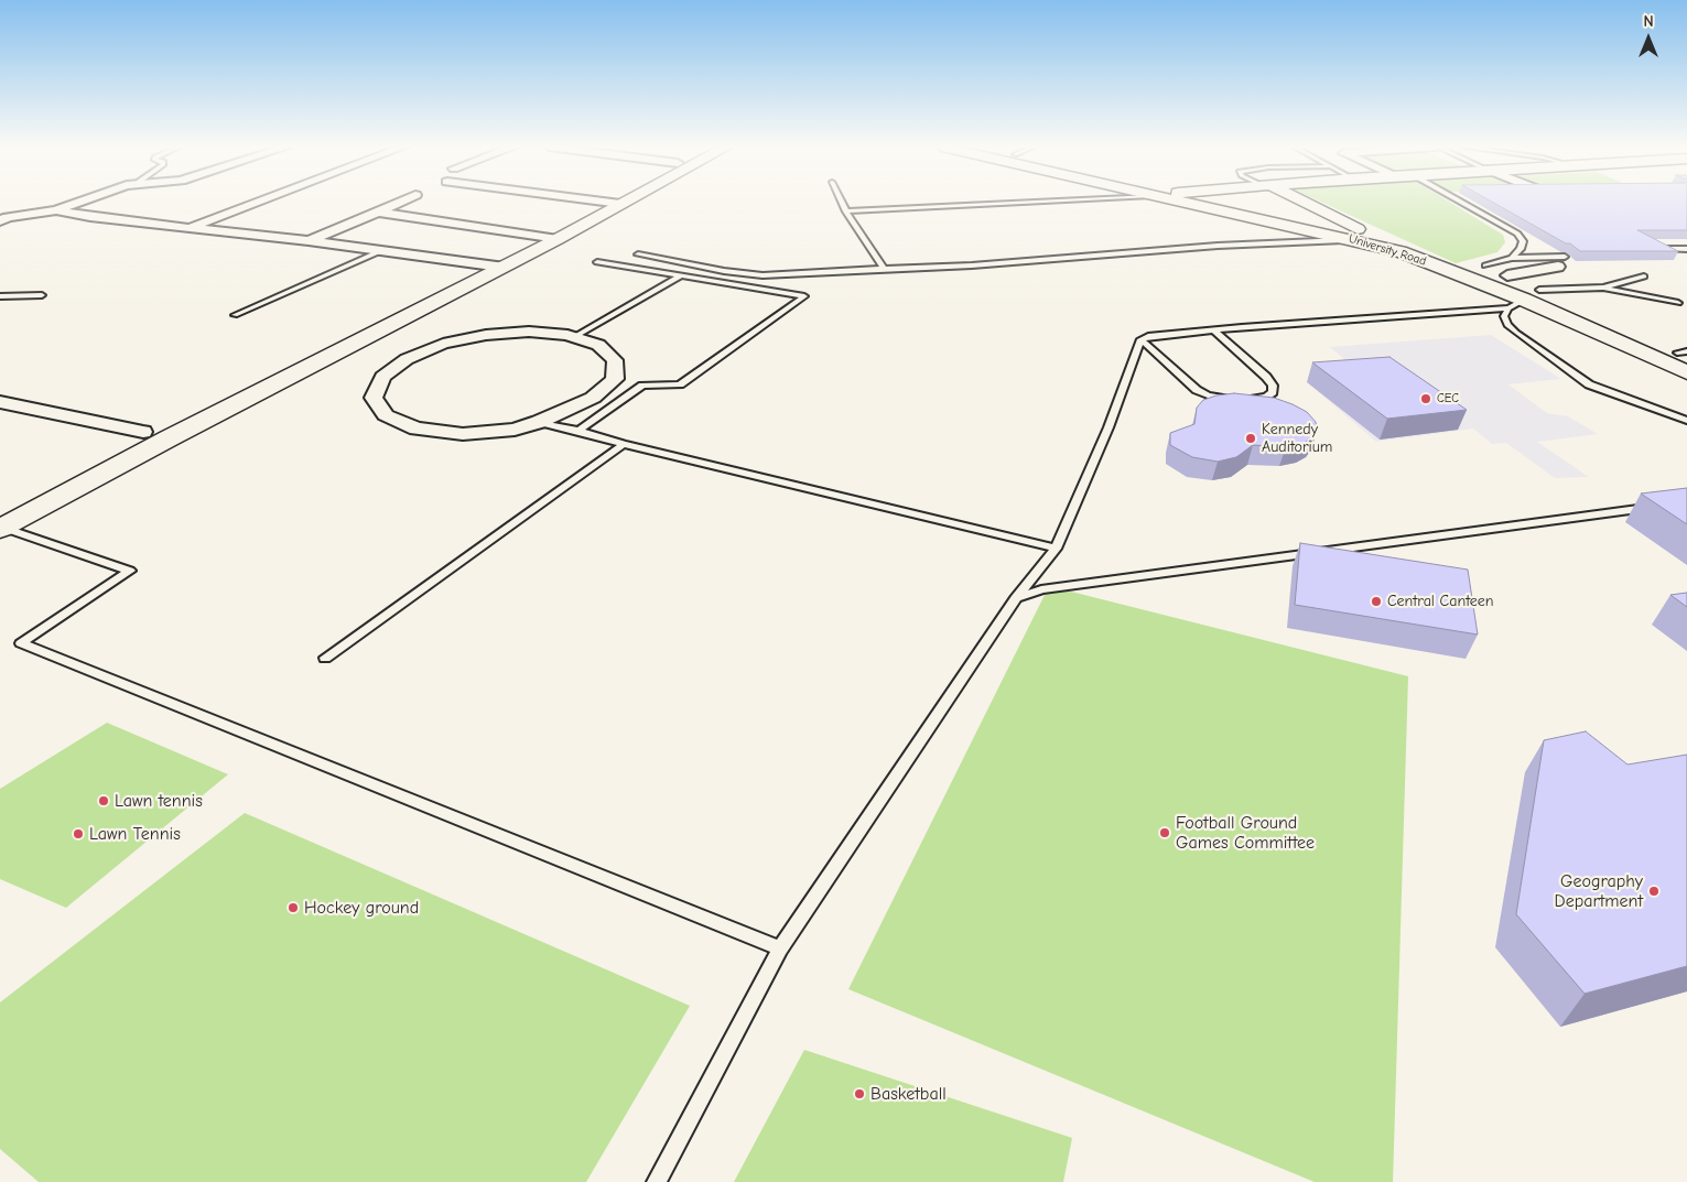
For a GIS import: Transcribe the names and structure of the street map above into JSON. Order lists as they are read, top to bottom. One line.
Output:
{"streets":{"main road":["University Road"]},"places":["CEC","Kennedy Auditorium","Central Canteen","Lawn tennis","Football Ground Games Committee","Lawn Tennis","Geography Department","Hockey ground","Basketball"],"north":"top"}
